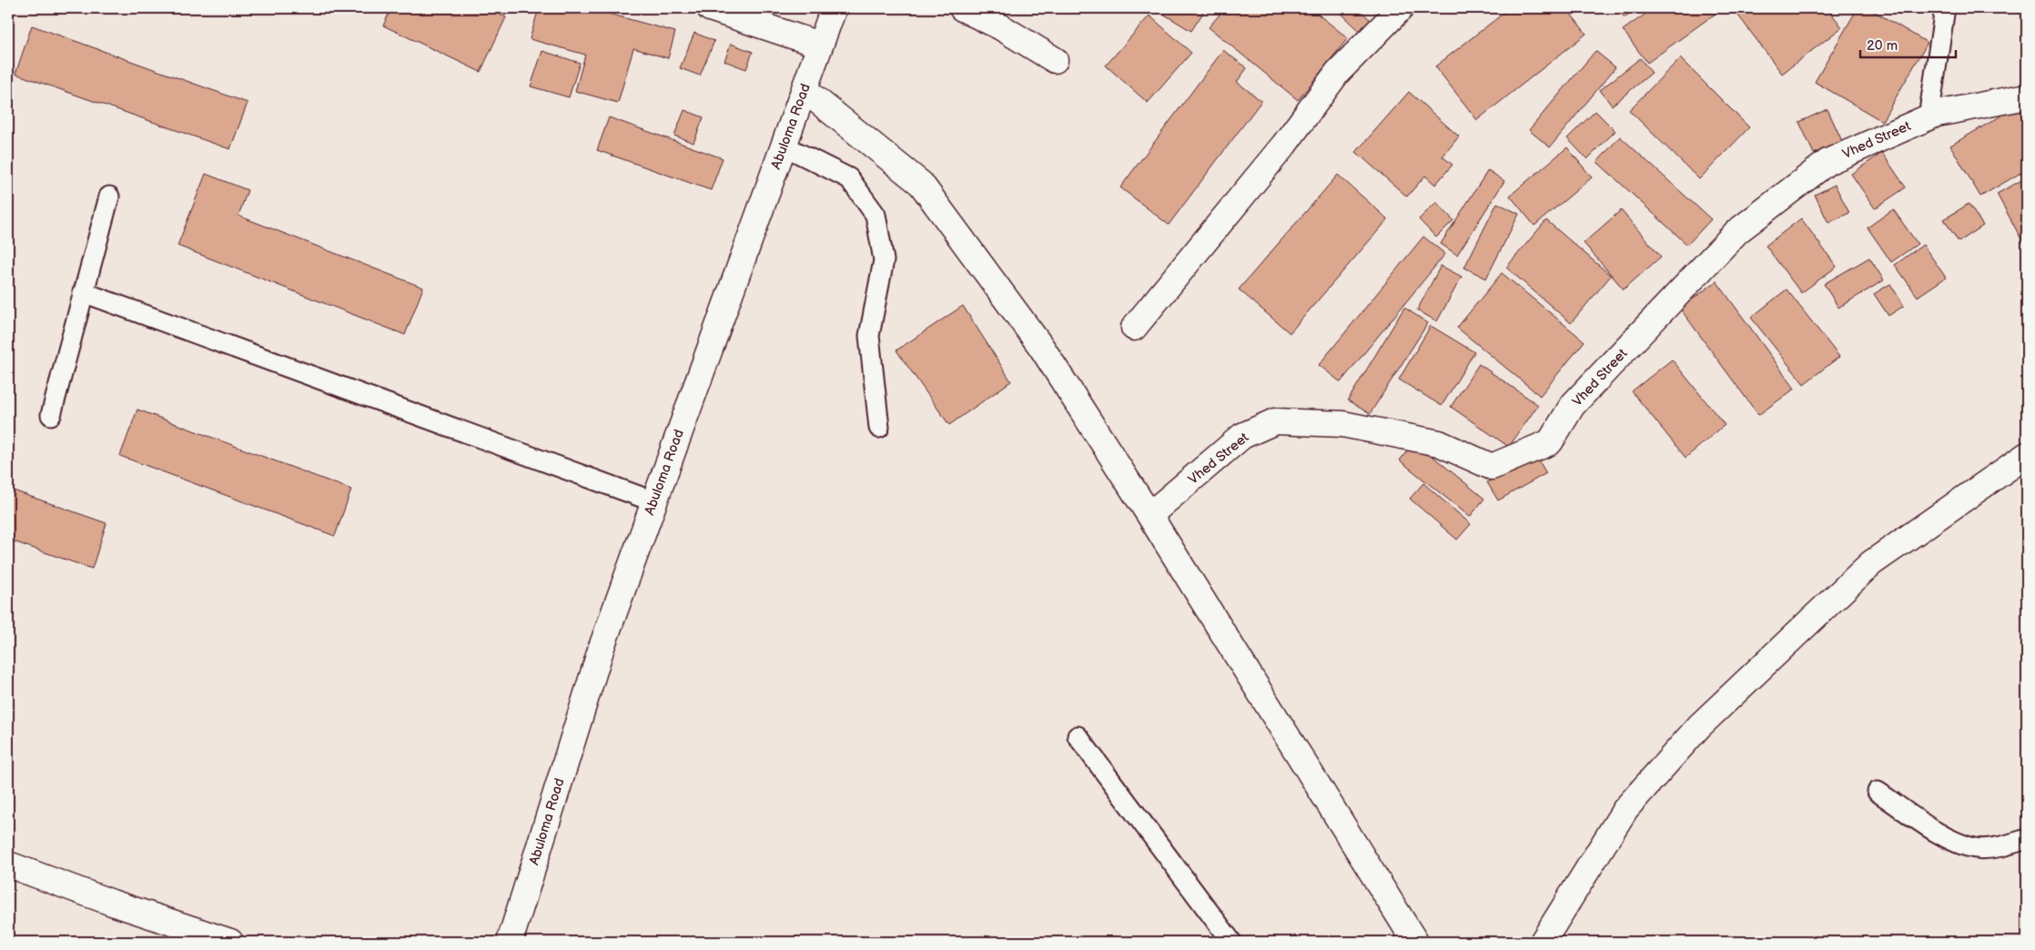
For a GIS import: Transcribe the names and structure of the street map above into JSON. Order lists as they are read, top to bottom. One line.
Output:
{"streets":{"street":["Abuloma Road","Vhed Street"]},"scale_bar":"20 m"}
